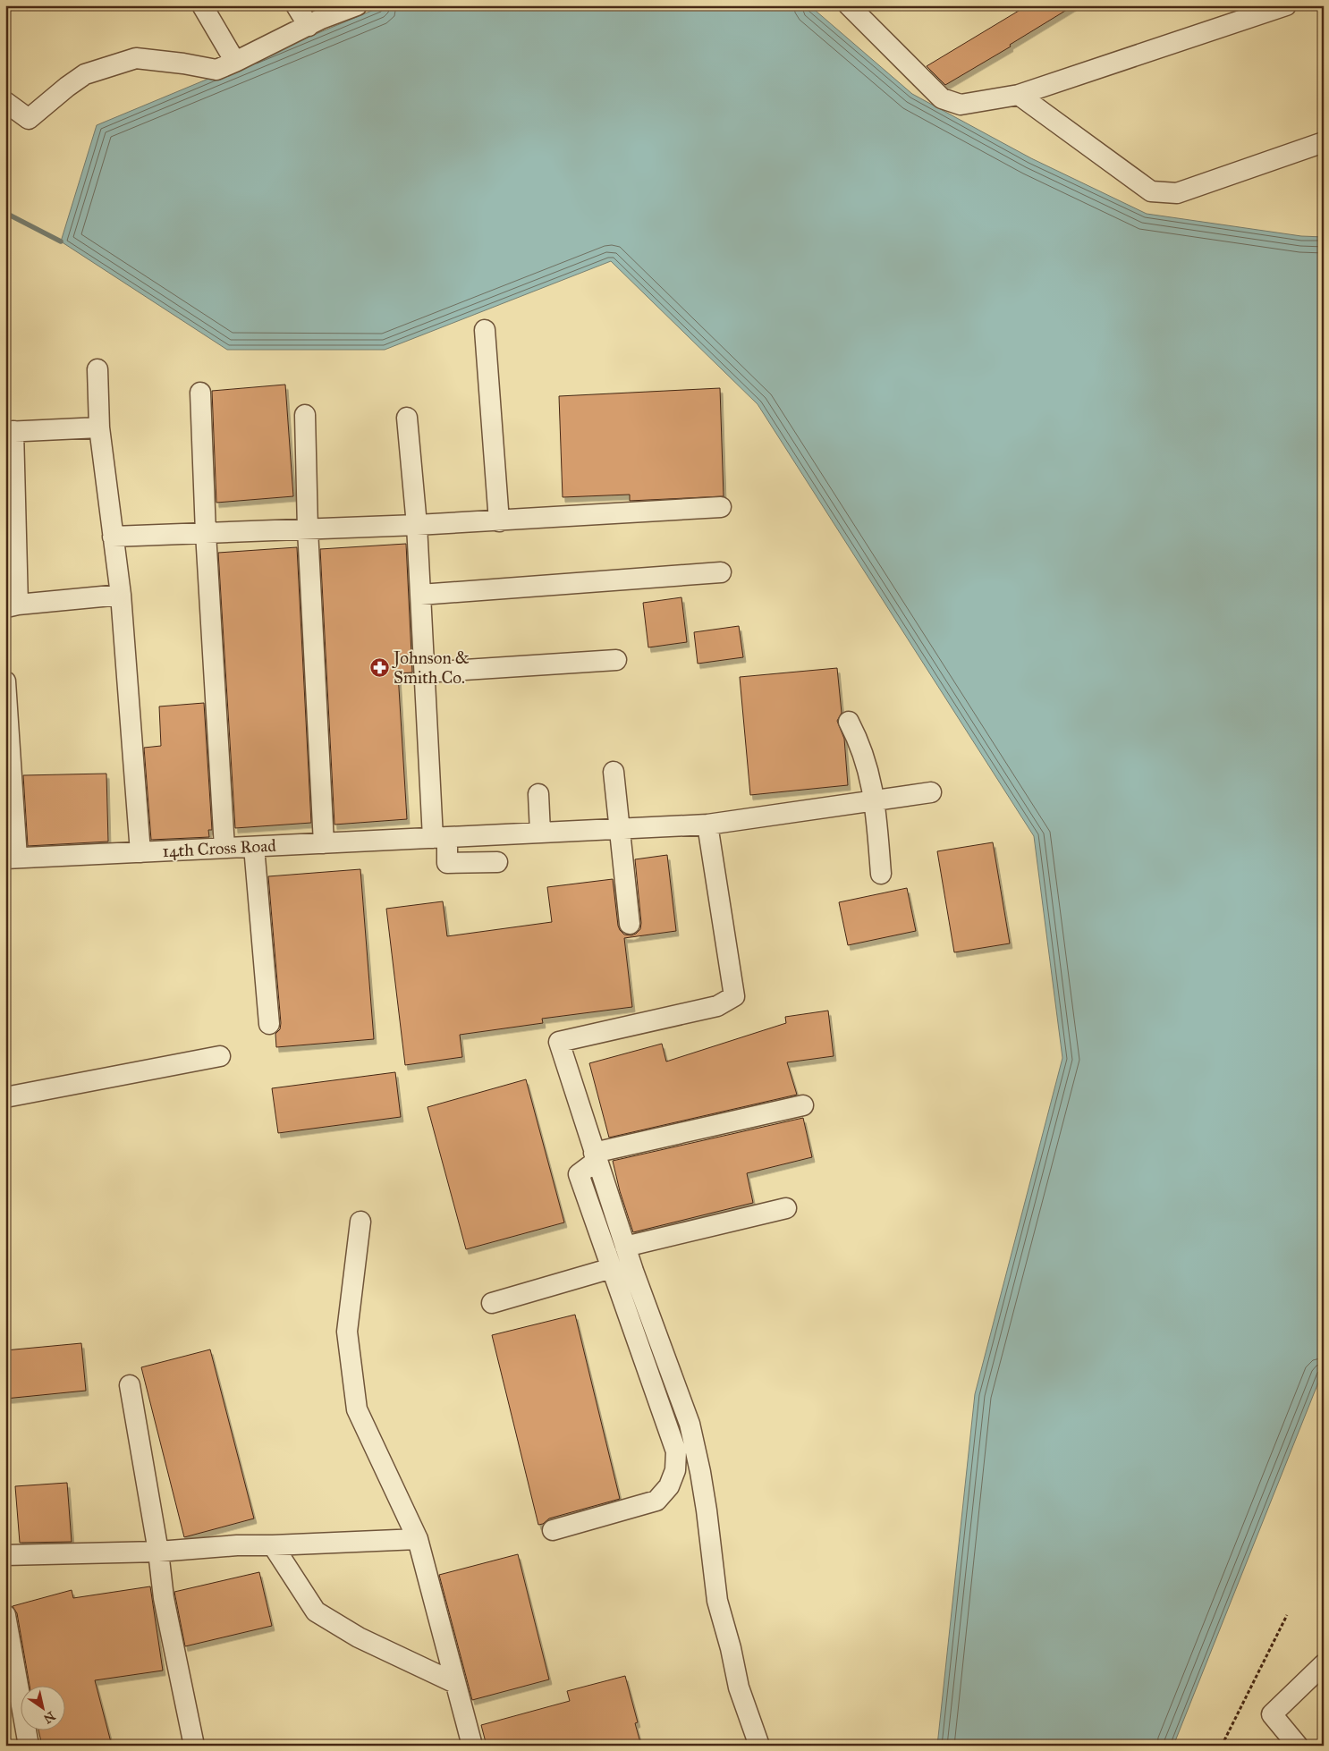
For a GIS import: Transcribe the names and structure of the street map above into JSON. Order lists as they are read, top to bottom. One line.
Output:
{"streets":{"street":["14th Cross Road"]},"places":{"pharmacy":["Johnson & Smith Co."]},"north":"bottom right"}
